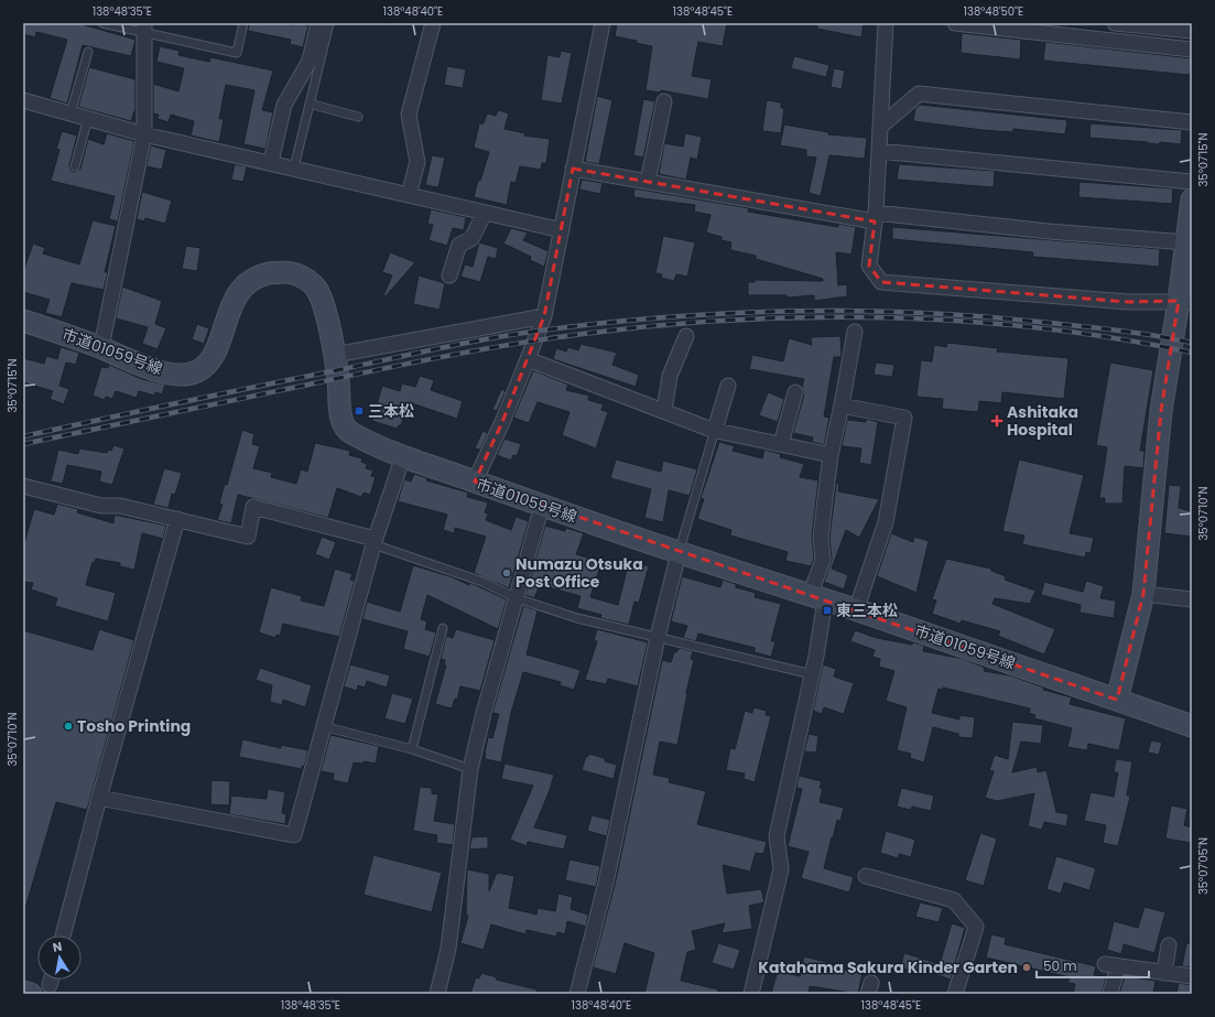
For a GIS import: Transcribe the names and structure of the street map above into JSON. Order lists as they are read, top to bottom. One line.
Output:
{"streets":{"street":["市道01059号線"]},"places":{"transit":["三本松","東三本松"],"health":["Ashitaka Hospital"],"other":["Numazu Otsuka Post Office","Tosho Printing","Katahama Sakura Kinder Garten"]},"scale_bar":"50 m","north":"top","coordinates":["138°48'35\"E","138°48'40\"E","138°48'45\"E","138°48'50\"E","35°07'15\"N","35°07'10\"N","35°07'05\"N"]}
